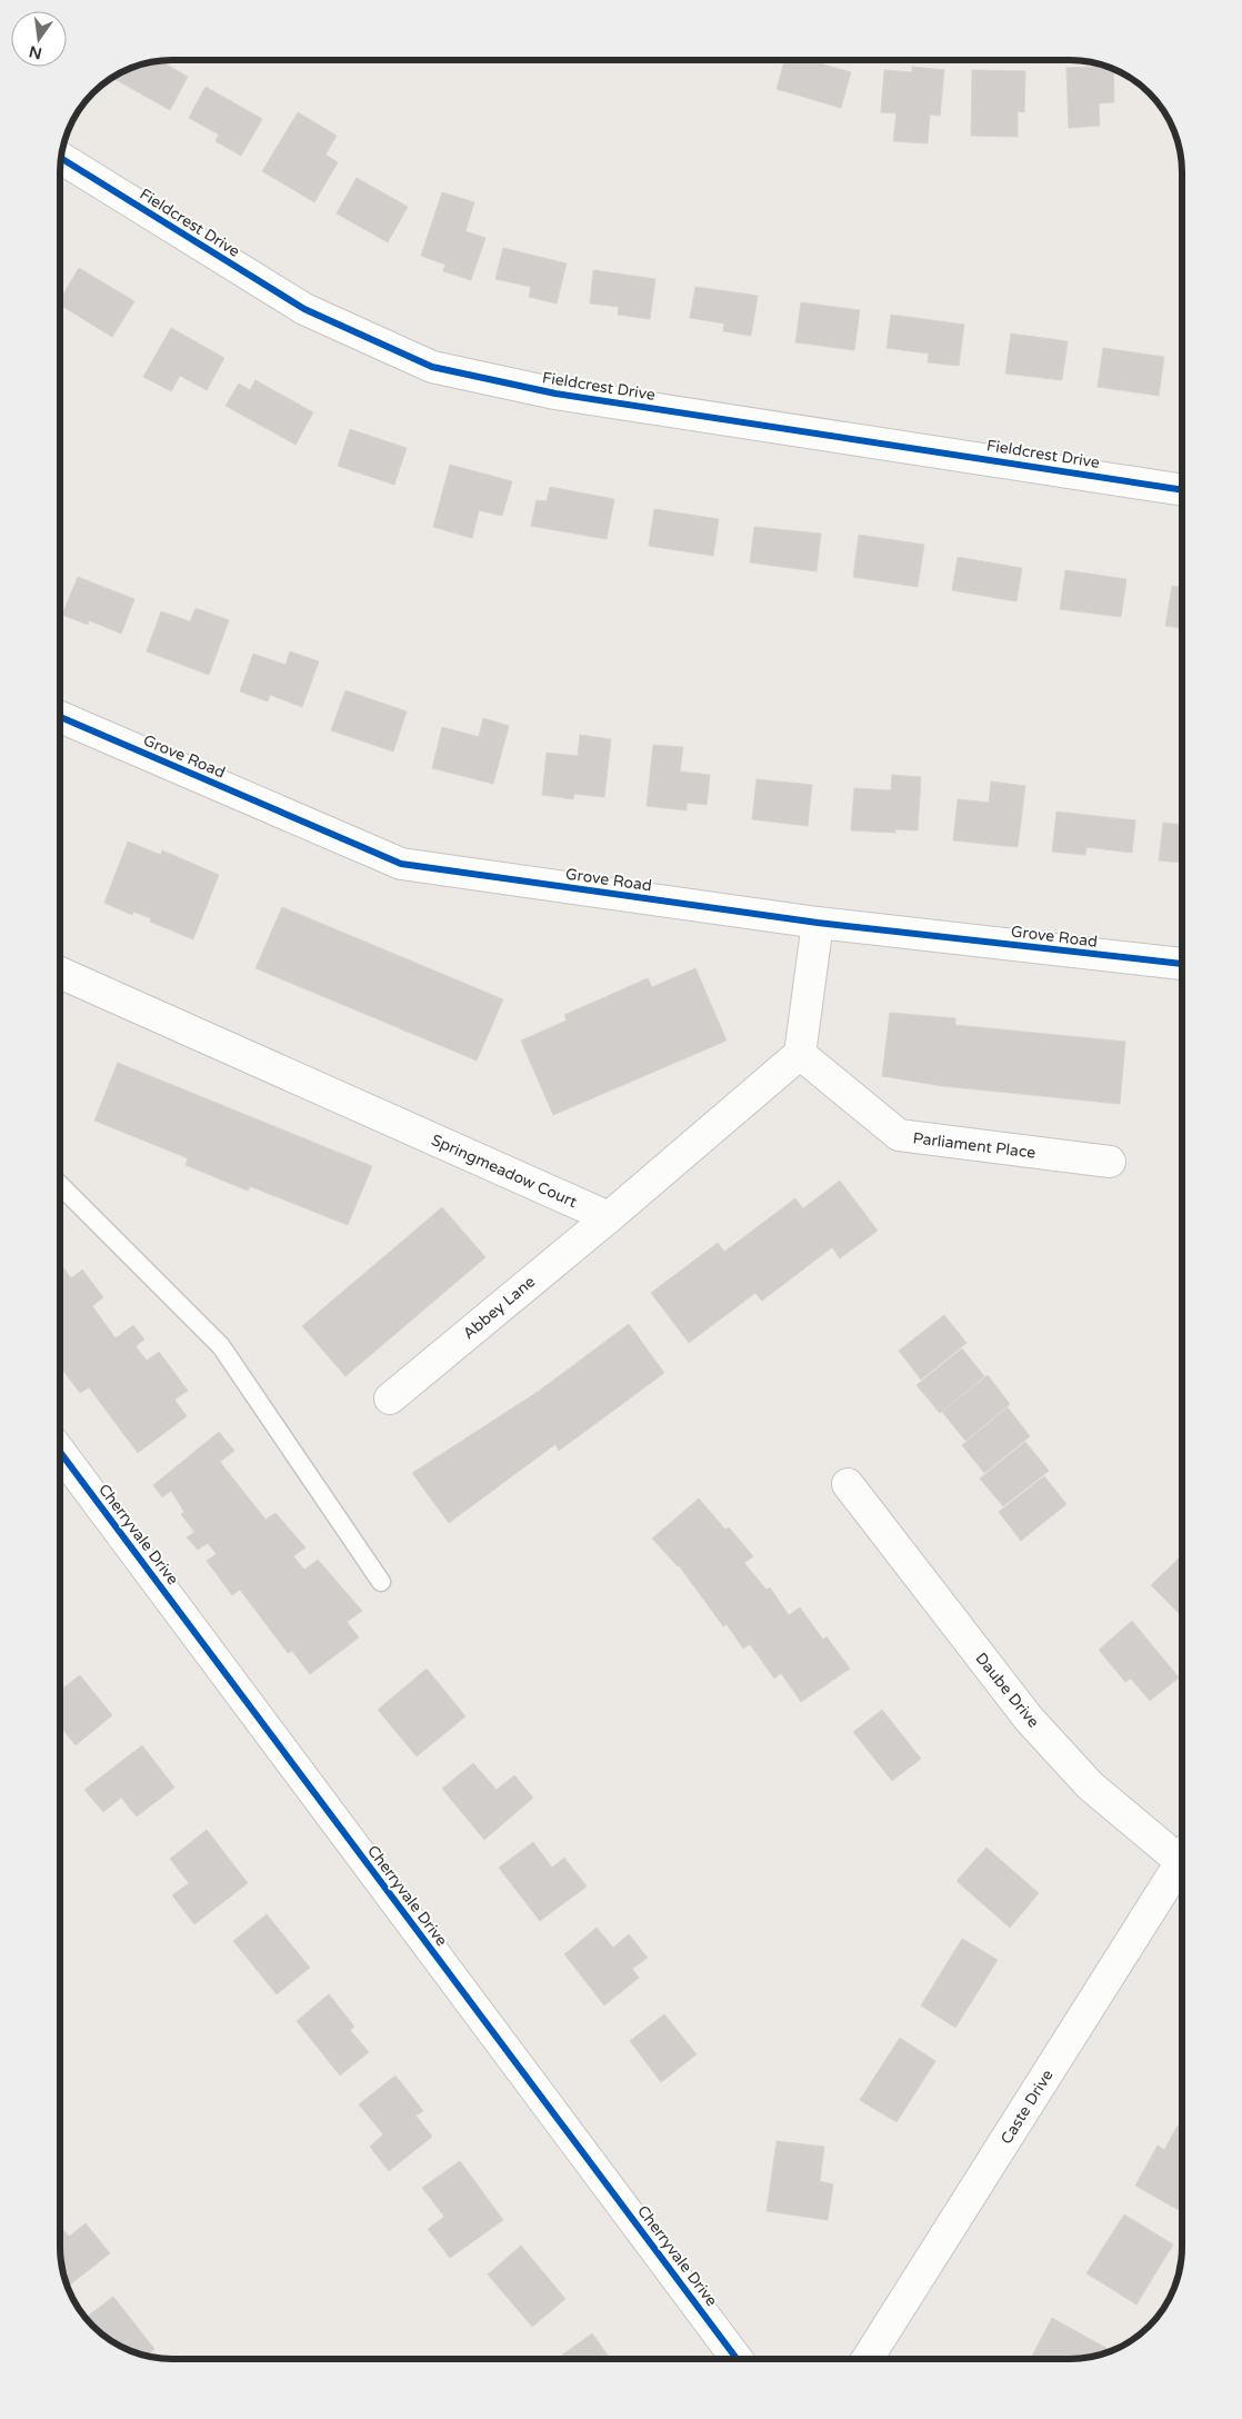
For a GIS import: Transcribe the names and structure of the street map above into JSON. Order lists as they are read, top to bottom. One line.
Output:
{"streets":{"street":["Fieldcrest Drive","Grove Road","Parliament Place","Springmeadow Court","Abbey Lane","Cherryvale Drive","Daube Drive","Caste Drive"]},"crossings":[["Springmeadow Court","Abbey Lane"]],"north":"bottom"}
